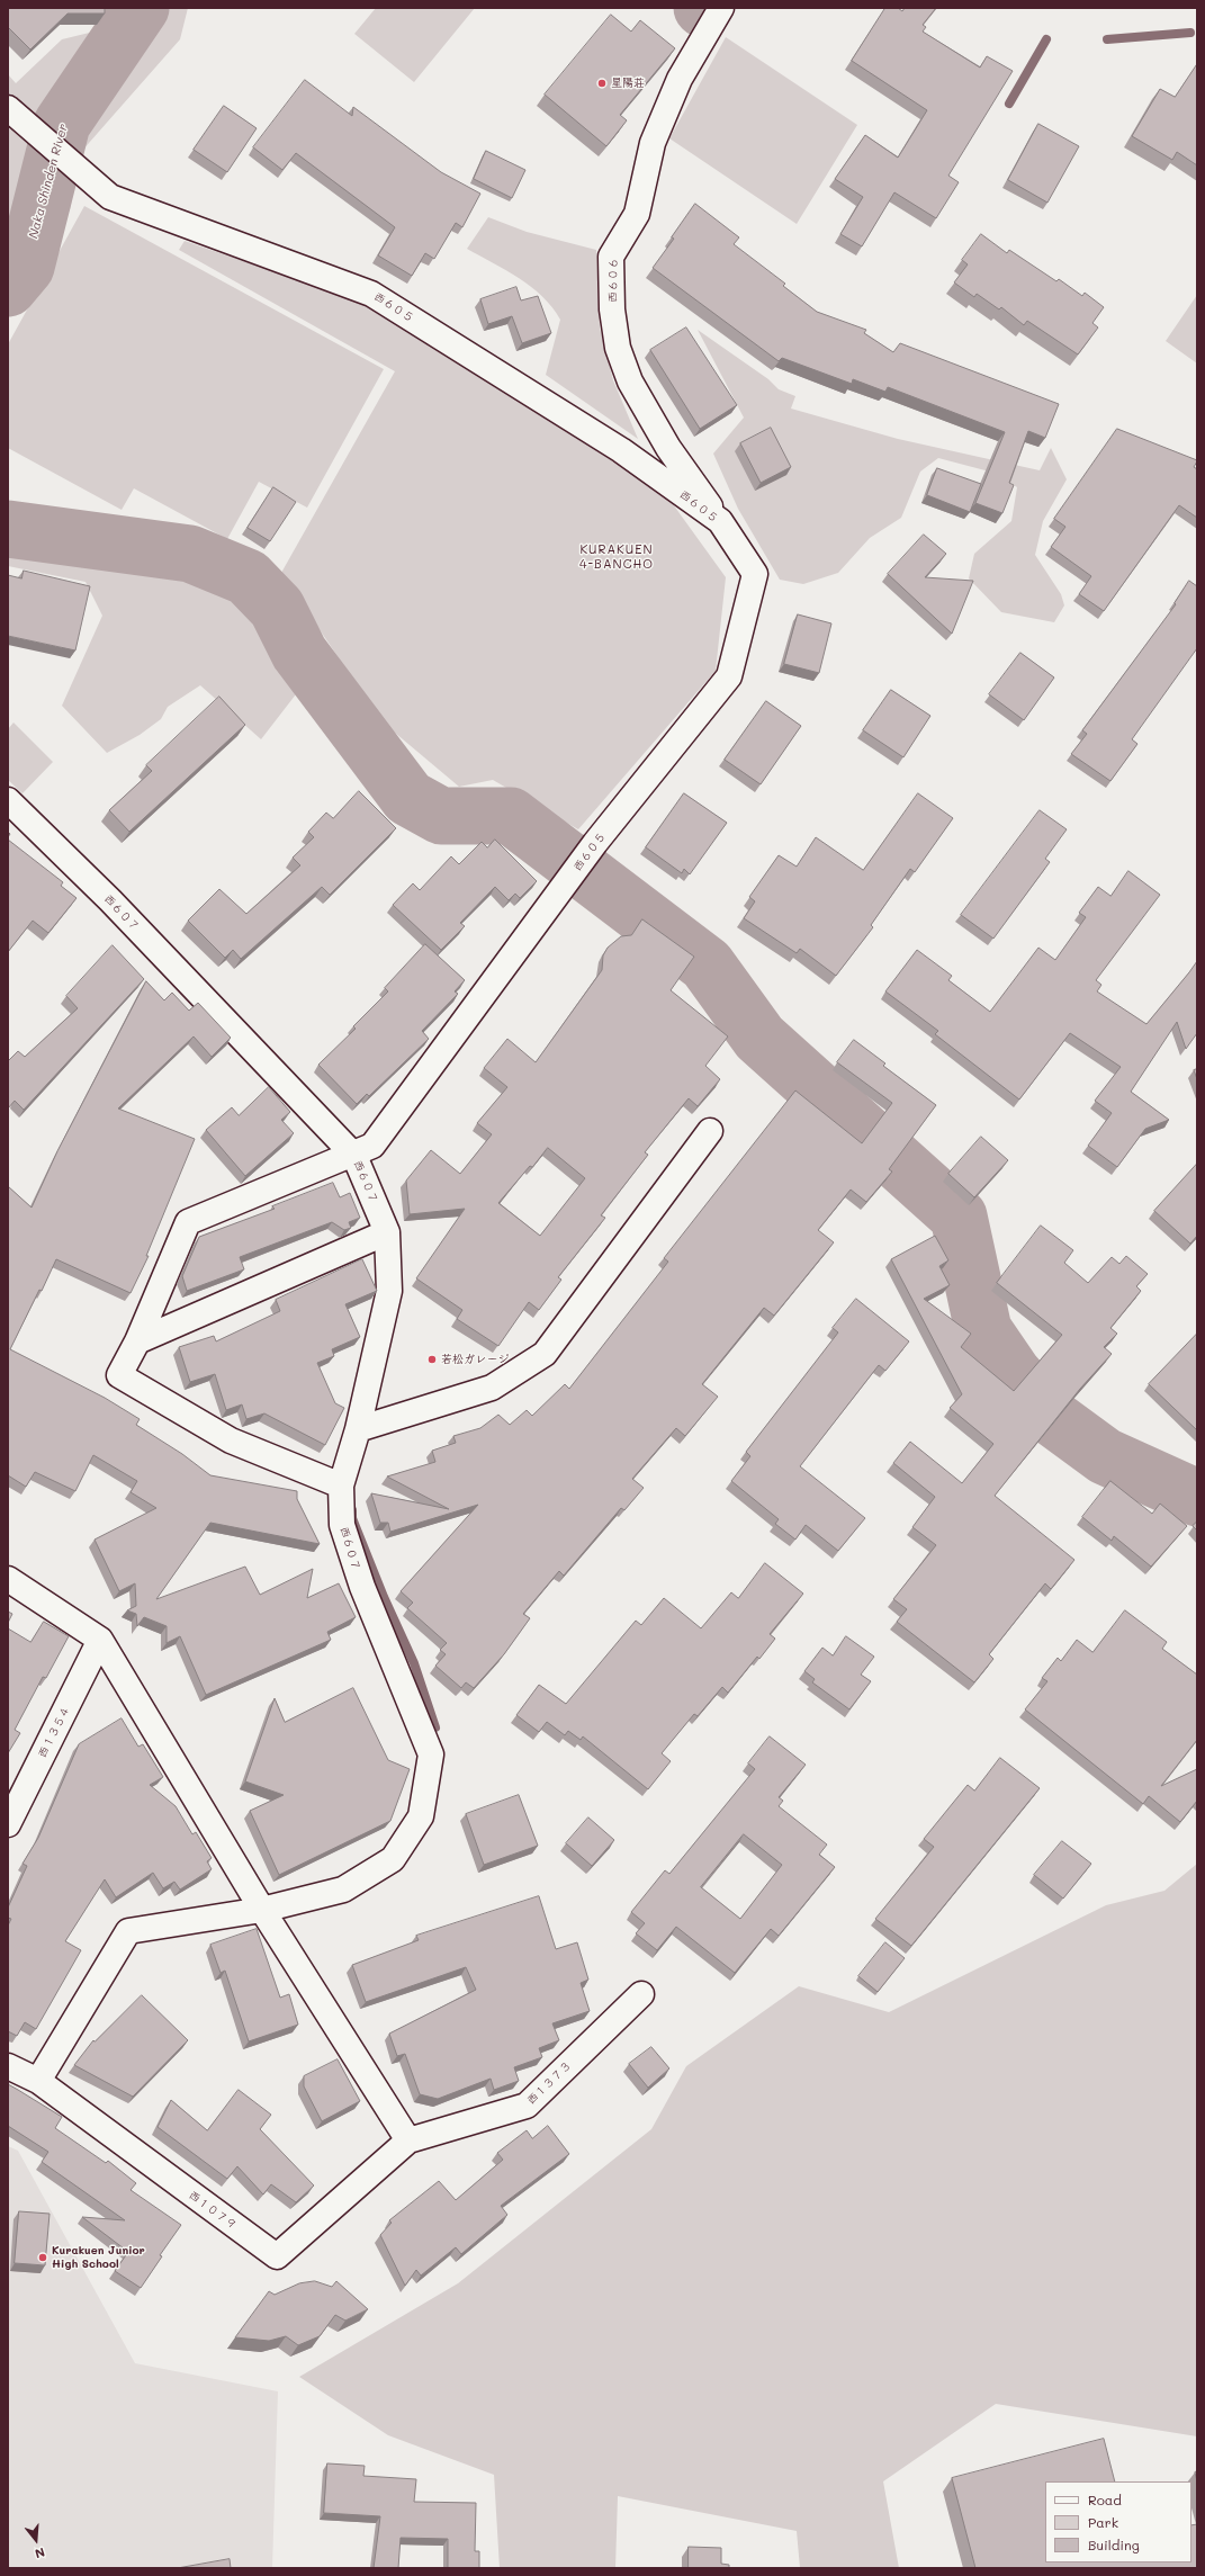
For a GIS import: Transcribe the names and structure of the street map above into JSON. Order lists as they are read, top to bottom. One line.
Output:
{"streets":{"street":["西６０６","西６０５","西６０７","西１３５４","西１３７３","西１０７９"]},"crossings":[["西６０６","西６０５"],["西６０５","西６０７"],["西１３７３","西１０７９"]],"districts":["KURAKUEN 4-BANCHO"],"water":["Naka Shinden River"],"places":["星陽荘","若松ガレージ","Kurakuen Junior High School"],"legend":["Road","Park","Building"],"north":"bottom"}
